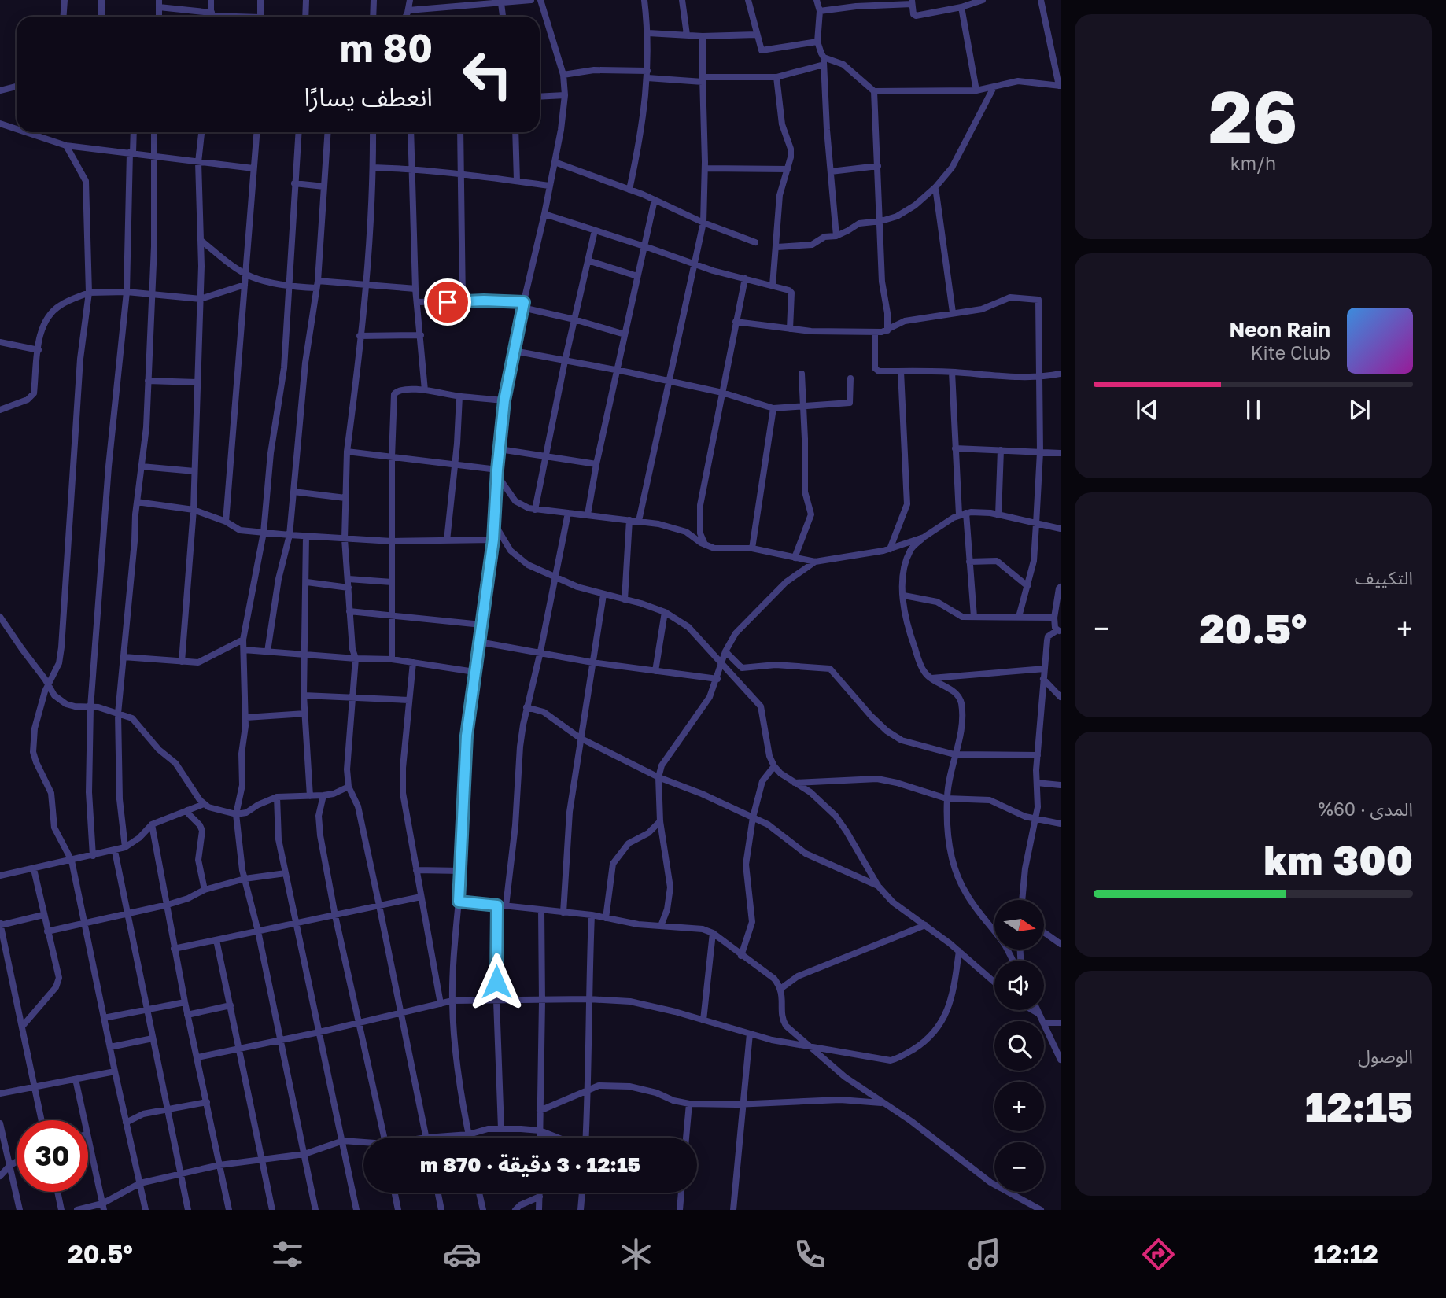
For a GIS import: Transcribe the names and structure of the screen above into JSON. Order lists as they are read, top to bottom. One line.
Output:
{"north":"right","page":{"tile":[["26","km/h"],"التكييف",["المدى · 60%","300 km"],["الوصول","12:15"]],"turn":["80 m","انعطف يسارًا"],"song":["Neon Rain","Kite Club"],"heat":["−","20.5°","+"],"map_buttons":["+","−"],"limit":"30","trip":"12:15 · 3 دقيقة · 870 m","tabs":["12:12","20.5°"]}}
